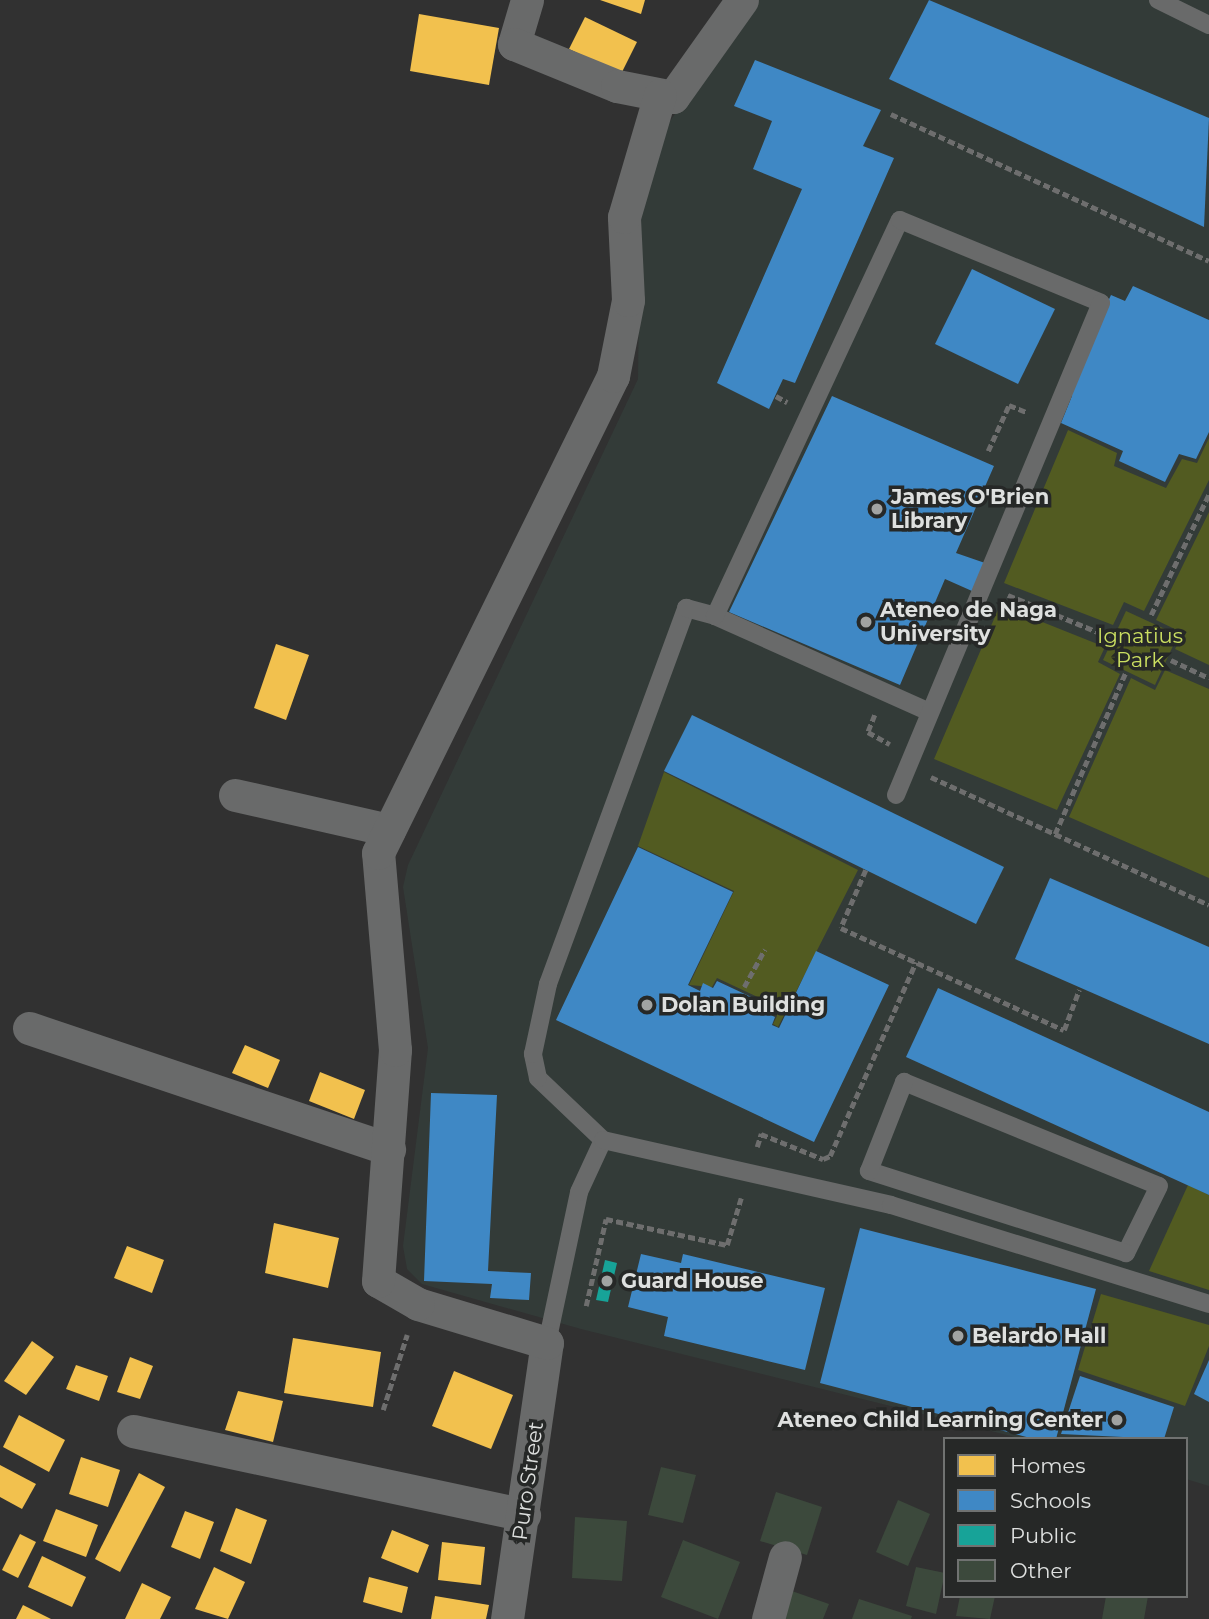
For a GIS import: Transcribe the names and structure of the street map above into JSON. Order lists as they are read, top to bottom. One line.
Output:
{"streets":{"street":["Puro Street"]},"parks":["Ignatius Park"],"places":["James O'Brien Library","Ateneo de Naga University","Dolan Building","Guard House","Belardo Hall","Ateneo Child Learning Center"],"legend":["Homes","Schools","Public","Other"]}
